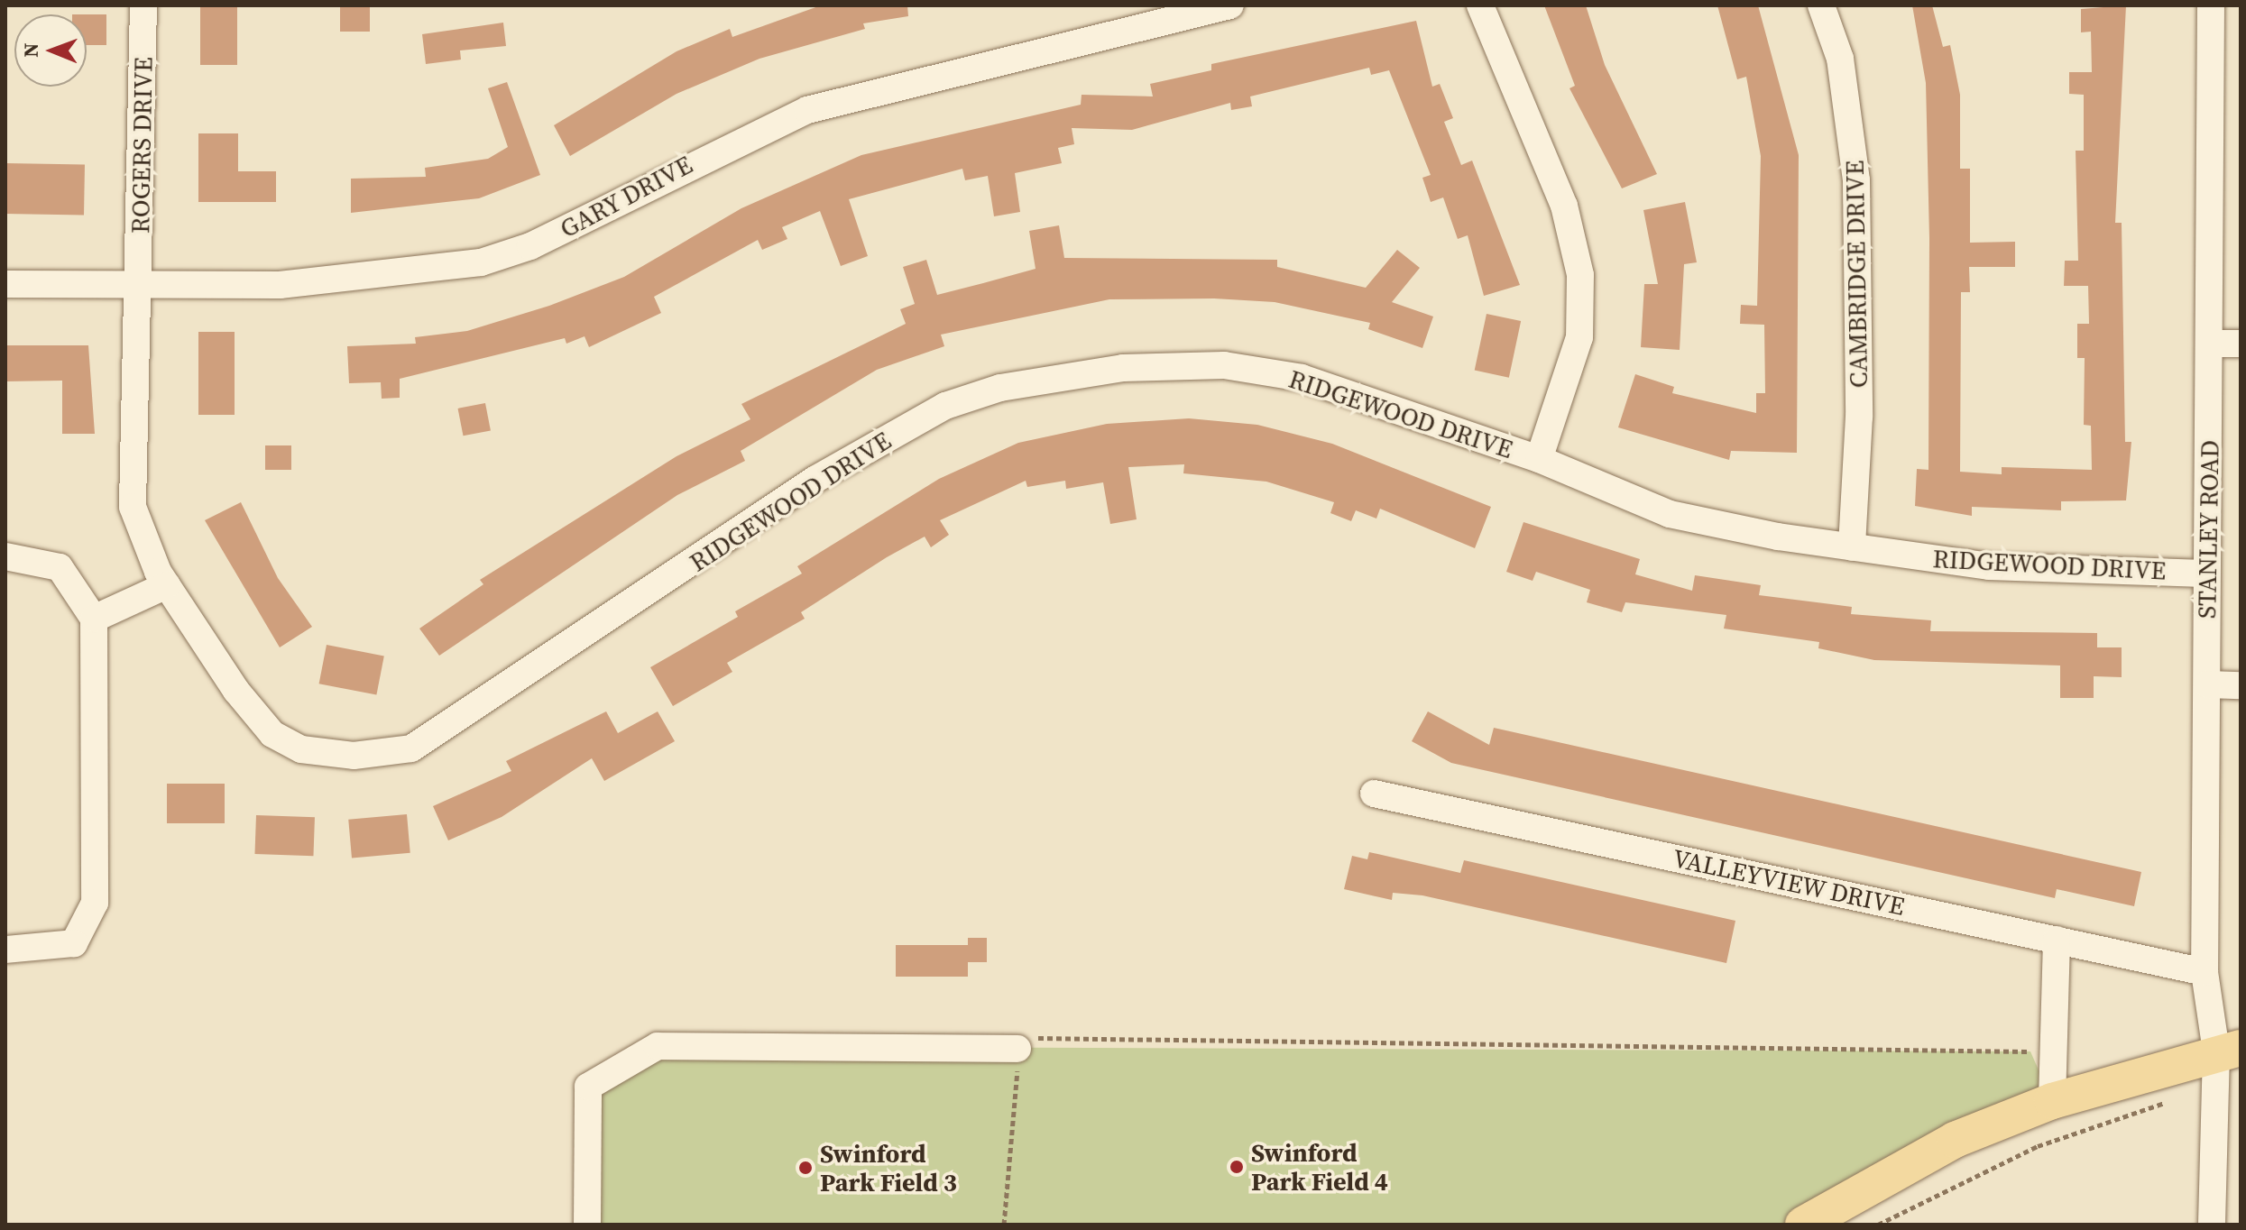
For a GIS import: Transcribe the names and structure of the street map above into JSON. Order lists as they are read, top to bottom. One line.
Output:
{"streets":{"street":["ROGERS DRIVE","GARY DRIVE","CAMBRIDGE DRIVE","RIDGEWOOD DRIVE","STANLEY ROAD","VALLEYVIEW DRIVE"]},"crossings":[["ROGERS DRIVE","GARY DRIVE"],["ROGERS DRIVE","RIDGEWOOD DRIVE"],["GARY DRIVE","RIDGEWOOD DRIVE"],["CAMBRIDGE DRIVE","RIDGEWOOD DRIVE"],["RIDGEWOOD DRIVE","STANLEY ROAD"],["STANLEY ROAD","VALLEYVIEW DRIVE"]],"places":["Swinford Park Field 4","Swinford Park Field 3"],"north":"left"}
